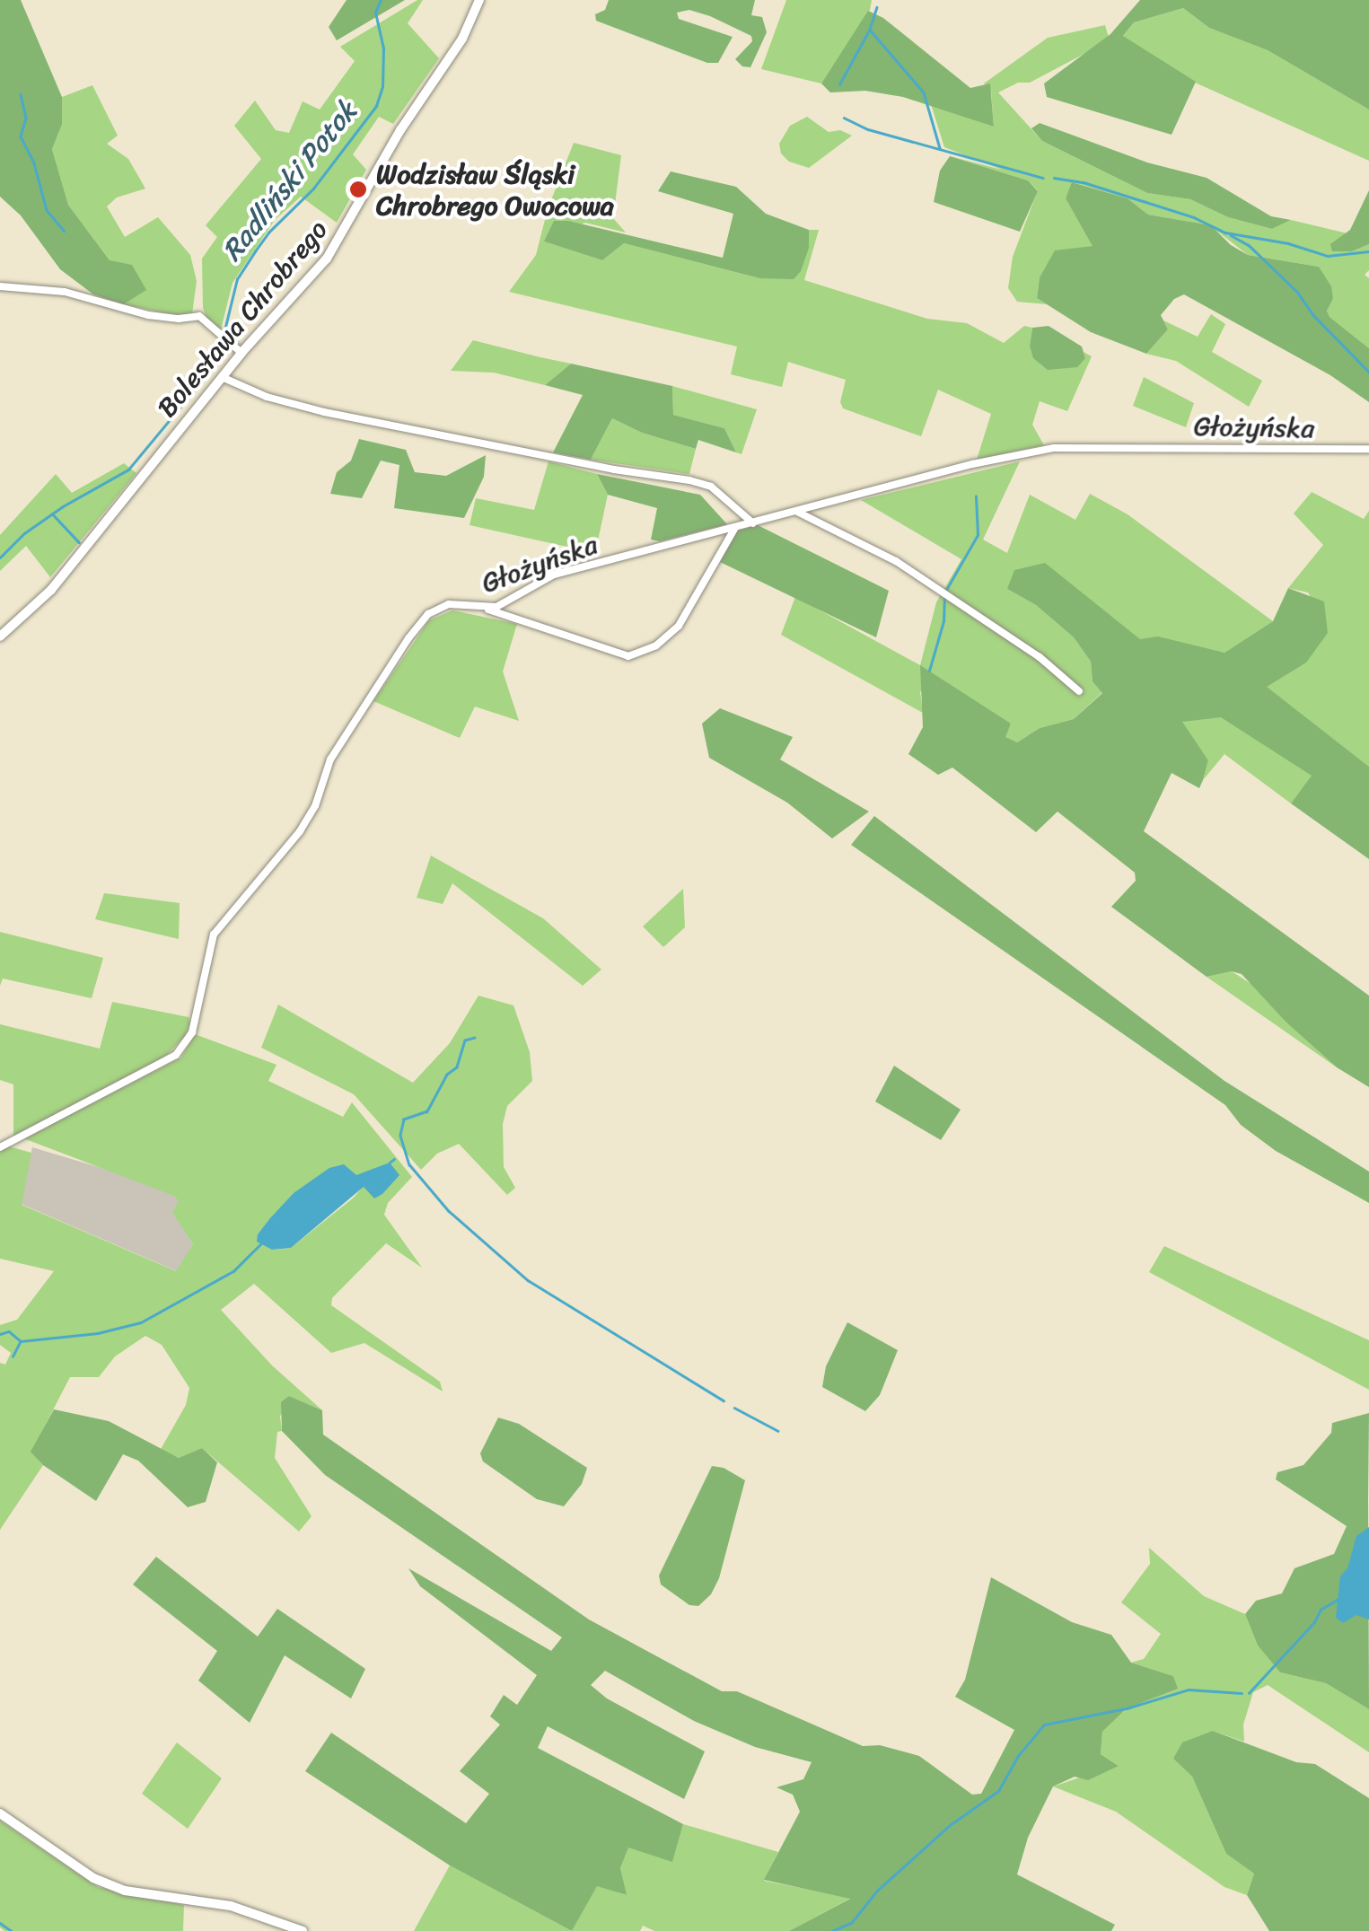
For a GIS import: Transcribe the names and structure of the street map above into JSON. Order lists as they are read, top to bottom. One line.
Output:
{"streets":{"street":["Bolesława Chrobrego","Głożyńska"]},"water":["Radliński Potok"],"places":["Wodzisław Śląski Chrobrego Owocowa"]}
